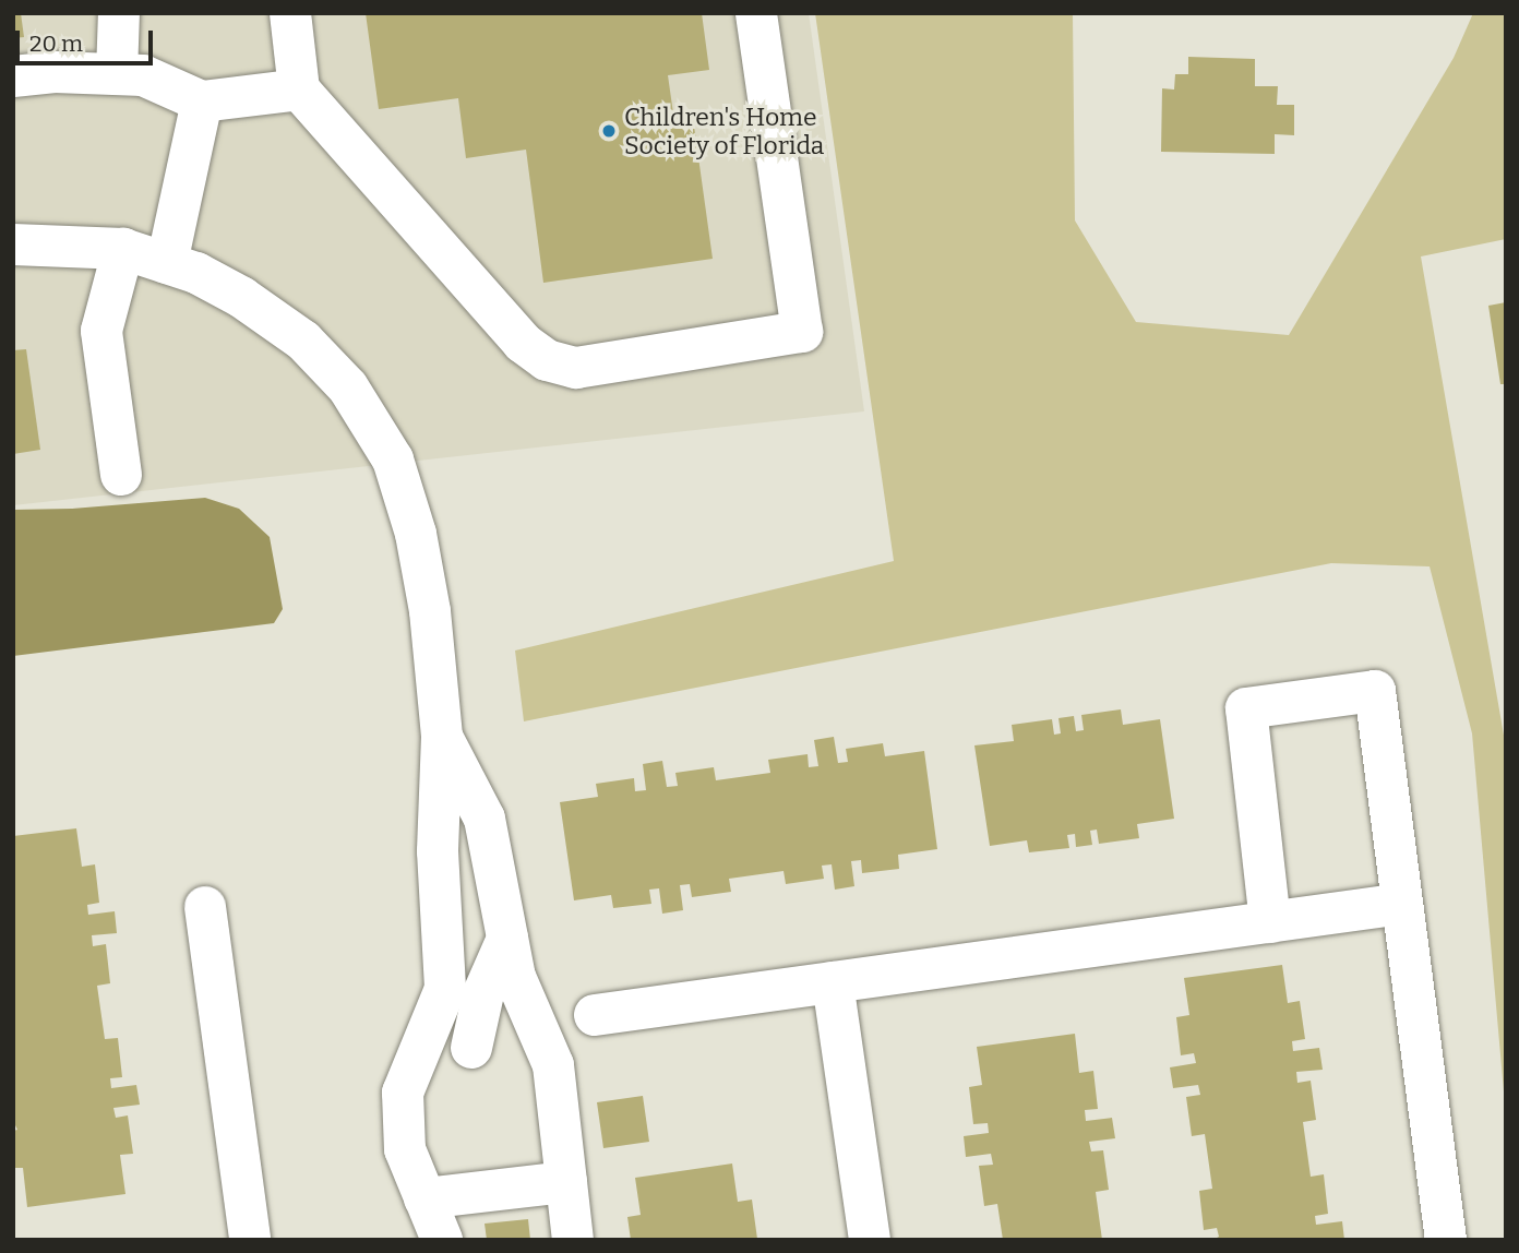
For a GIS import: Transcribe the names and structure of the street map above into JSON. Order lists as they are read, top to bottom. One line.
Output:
{"places":["Children's Home Society of Florida"],"scale_bar":"20 m"}
